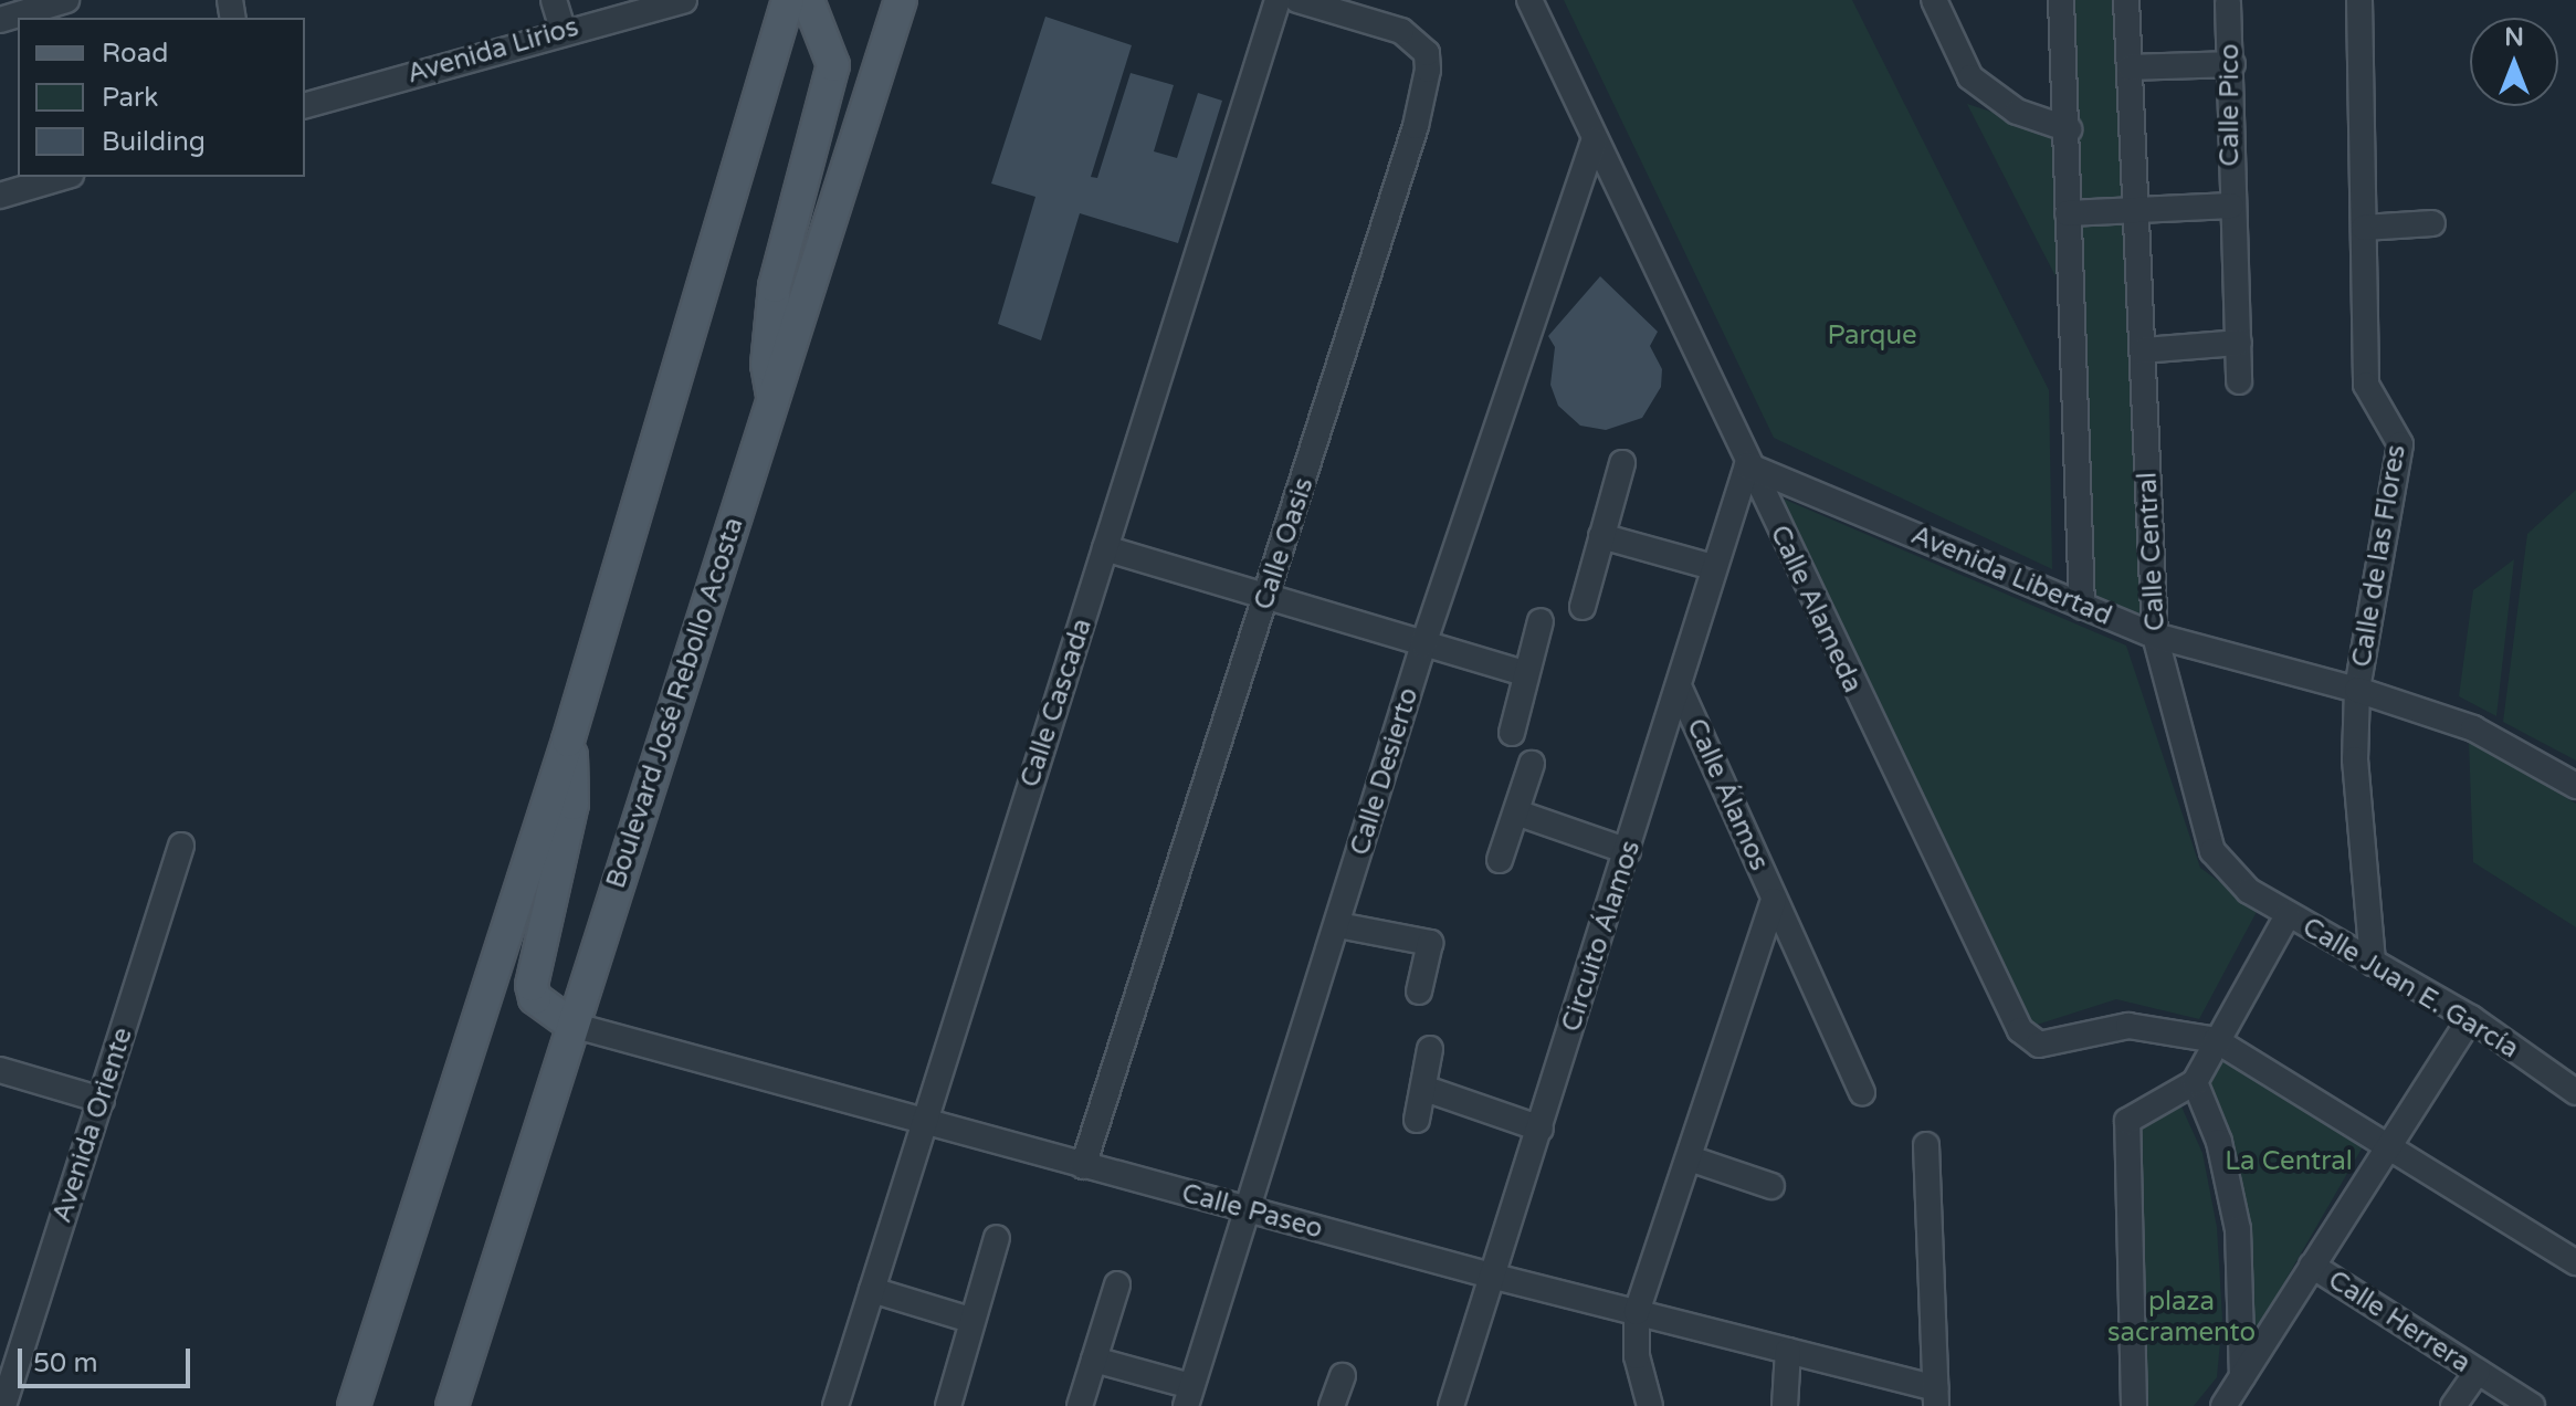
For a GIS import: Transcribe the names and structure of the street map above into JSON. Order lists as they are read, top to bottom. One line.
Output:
{"streets":{"main road":["Boulevard José Rebollo Acosta"],"street":["Avenida Lirios","Calle Pico","Calle Oasis","Calle Central","Calle de las Flores","Avenida Libertad","Calle Alameda","Calle Cascada","Calle Desierto","Calle Álamos","Circuito Álamos","Calle Juan E. García","Avenida Oriente","Calle Paseo","Calle Herrera"]},"crossings":[["Calle Pico","Calle Central"],["Calle Oasis","Calle Paseo"],["Calle Central","Avenida Libertad"],["Calle Central","Calle Juan E. García"],["Calle de las Flores","Avenida Libertad"],["Calle de las Flores","Calle Juan E. García"],["Avenida Libertad","Calle Alameda"],["Avenida Libertad","Circuito Álamos"],["Calle Alameda","Calle Desierto"],["Calle Alameda","Circuito Álamos"],["Boulevard José Rebollo Acosta","Calle Paseo"],["Calle Cascada","Calle Paseo"],["Calle Desierto","Calle Paseo"],["Calle Álamos","Circuito Álamos"],["Circuito Álamos","Calle Paseo"]],"parks":["Parque","La Central","plaza sacramento"],"legend":["Road","Park","Building"],"scale_bar":"50 m","north":"top"}
